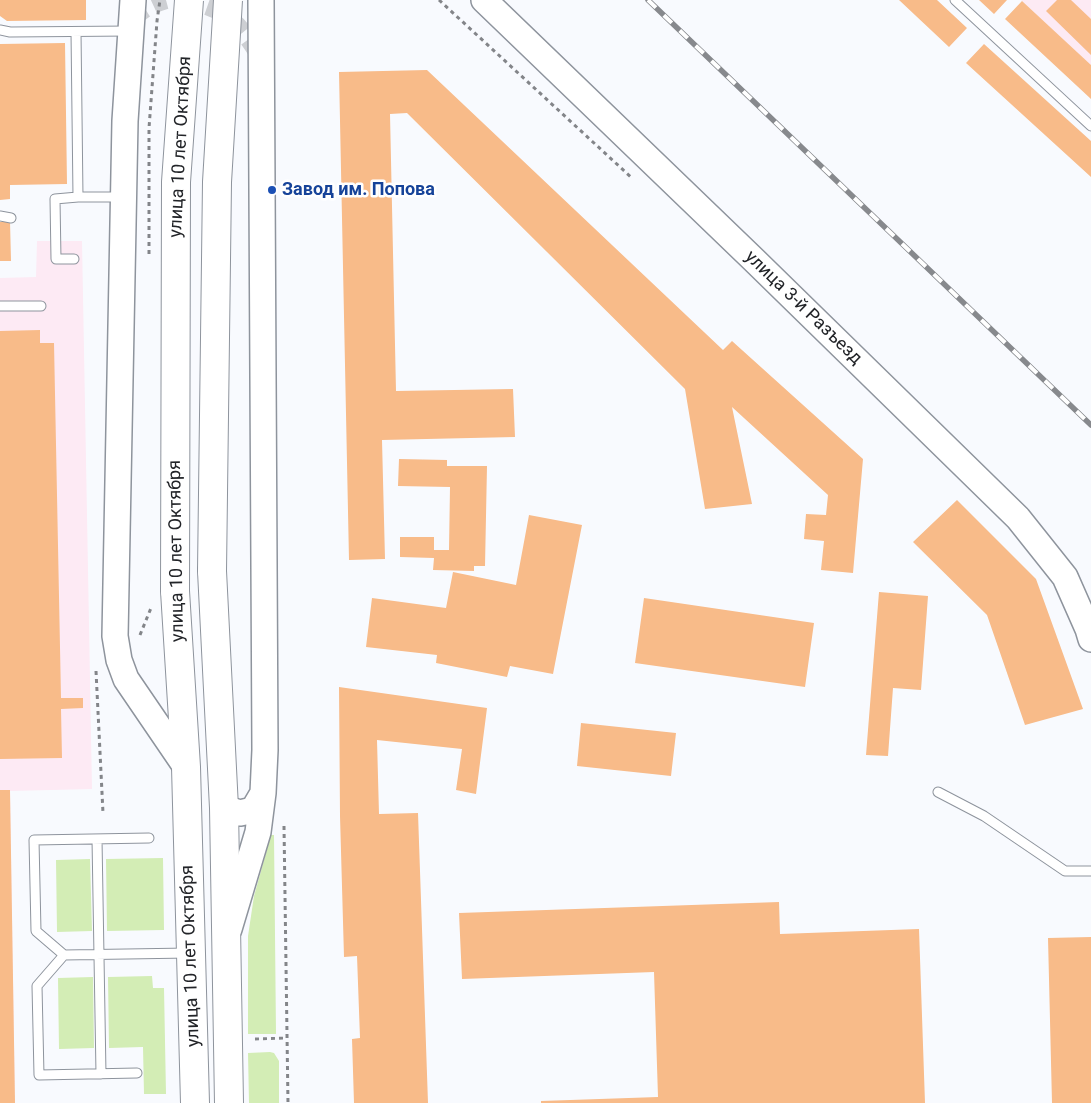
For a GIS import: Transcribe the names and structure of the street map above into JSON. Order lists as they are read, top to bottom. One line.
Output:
{"streets":{"main road":["улица 10 лет Октября","улица 3-й Разъезд"]},"places":["Завод им. Попова"]}
